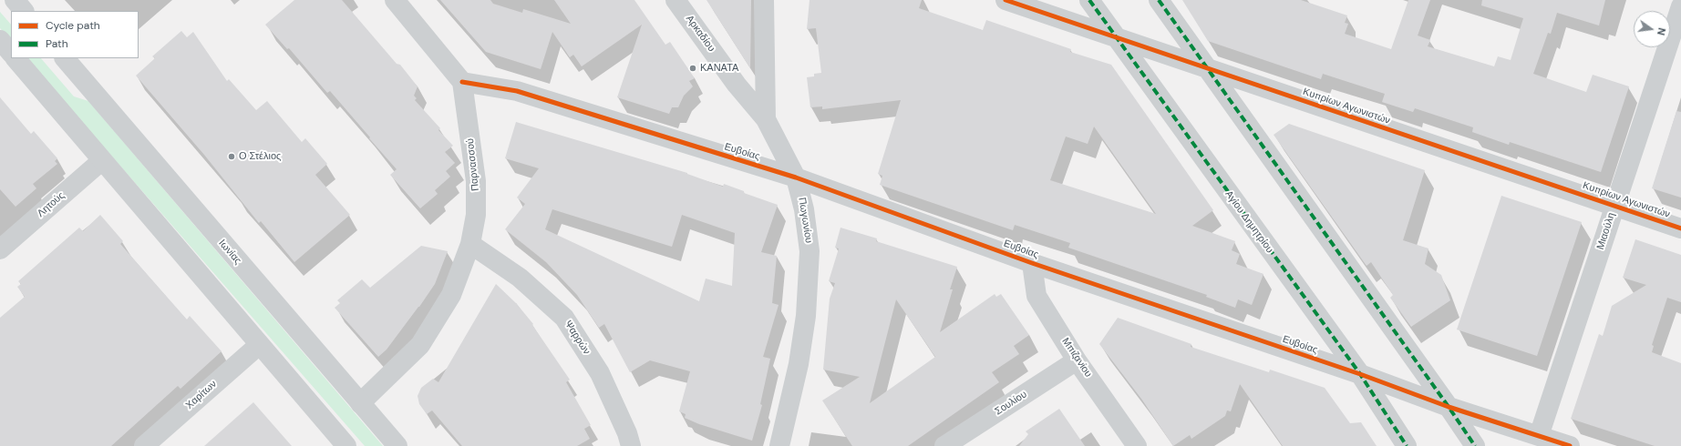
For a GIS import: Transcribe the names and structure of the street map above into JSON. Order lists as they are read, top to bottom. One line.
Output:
{"streets":{"street":["Αρκαδίου","Κυπρίων Αγωνιστών","Ευβοίας","Παρνασσού","Λητούς","Πωγωνίου","Αγίου Δημητρίου","Μιαούλη","Ιωνίας","Ψαρρών","Μπιζανίου","Χαρίτων","Σουλίου"]},"crossings":[["Αρκαδίου","Πωγωνίου"],["Κυπρίων Αγωνιστών","Αγίου Δημητρίου"],["Κυπρίων Αγωνιστών","Μιαούλη"],["Ευβοίας","Παρνασσού"],["Ευβοίας","Πωγωνίου"],["Ευβοίας","Αγίου Δημητρίου"],["Ευβοίας","Μιαούλη"],["Ευβοίας","Μπιζανίου"],["Παρνασσού","Ιωνίας"],["Παρνασσού","Ψαρρών"],["Μπιζανίου","Σουλίου"]],"places":["ΚΑΝΑΤΑ","Ο Στέλιος"],"legend":["Cycle path","Path"],"north":"right"}
